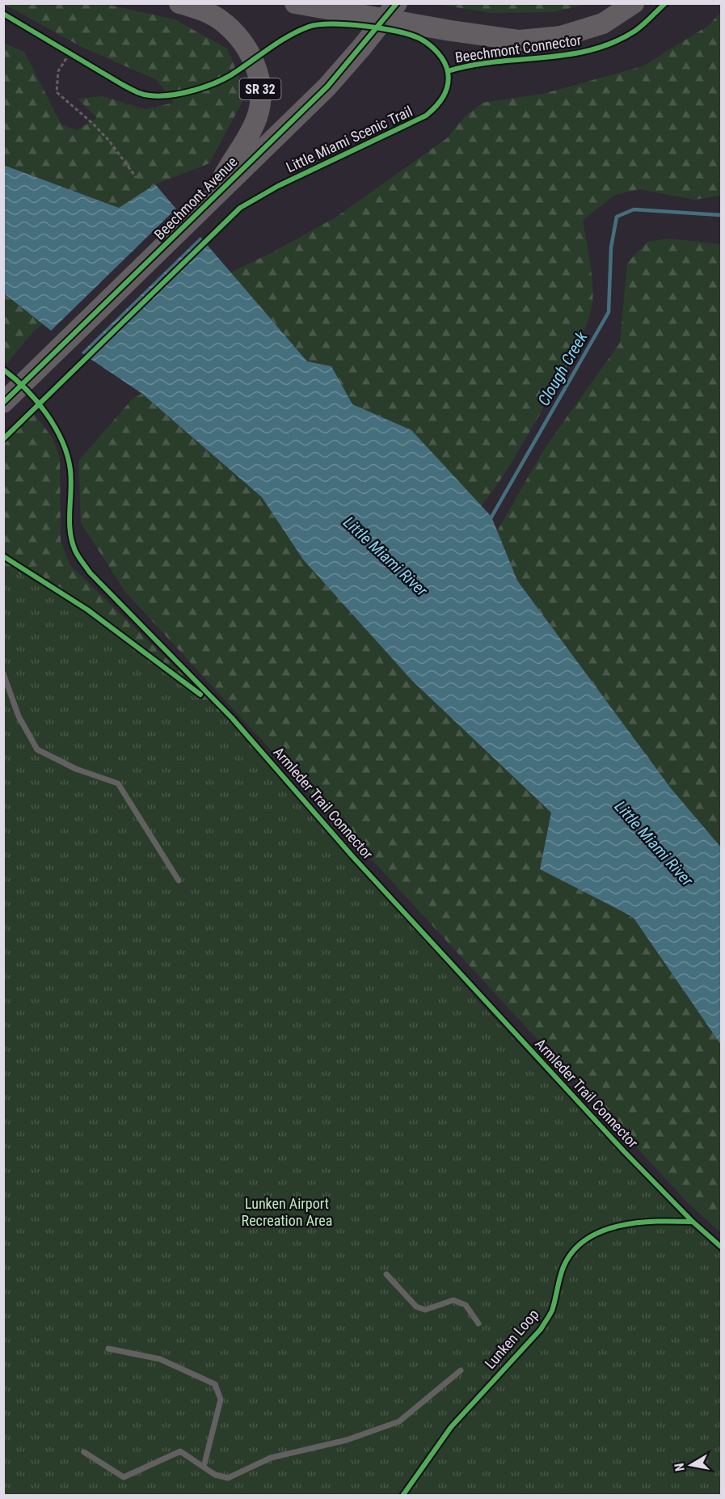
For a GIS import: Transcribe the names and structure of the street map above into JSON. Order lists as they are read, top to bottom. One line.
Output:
{"streets":{"highway":["SR 32","Beechmont Avenue"],"cycle path":["Beechmont Connector","Armleder Trail Connector","Lunken Loop"]},"crossings":[["SR 32","Beechmont Avenue"]],"water":["Clough Creek","Little Miami River"],"parks":["Lunken Airport Recreation Area"],"north":"left"}
